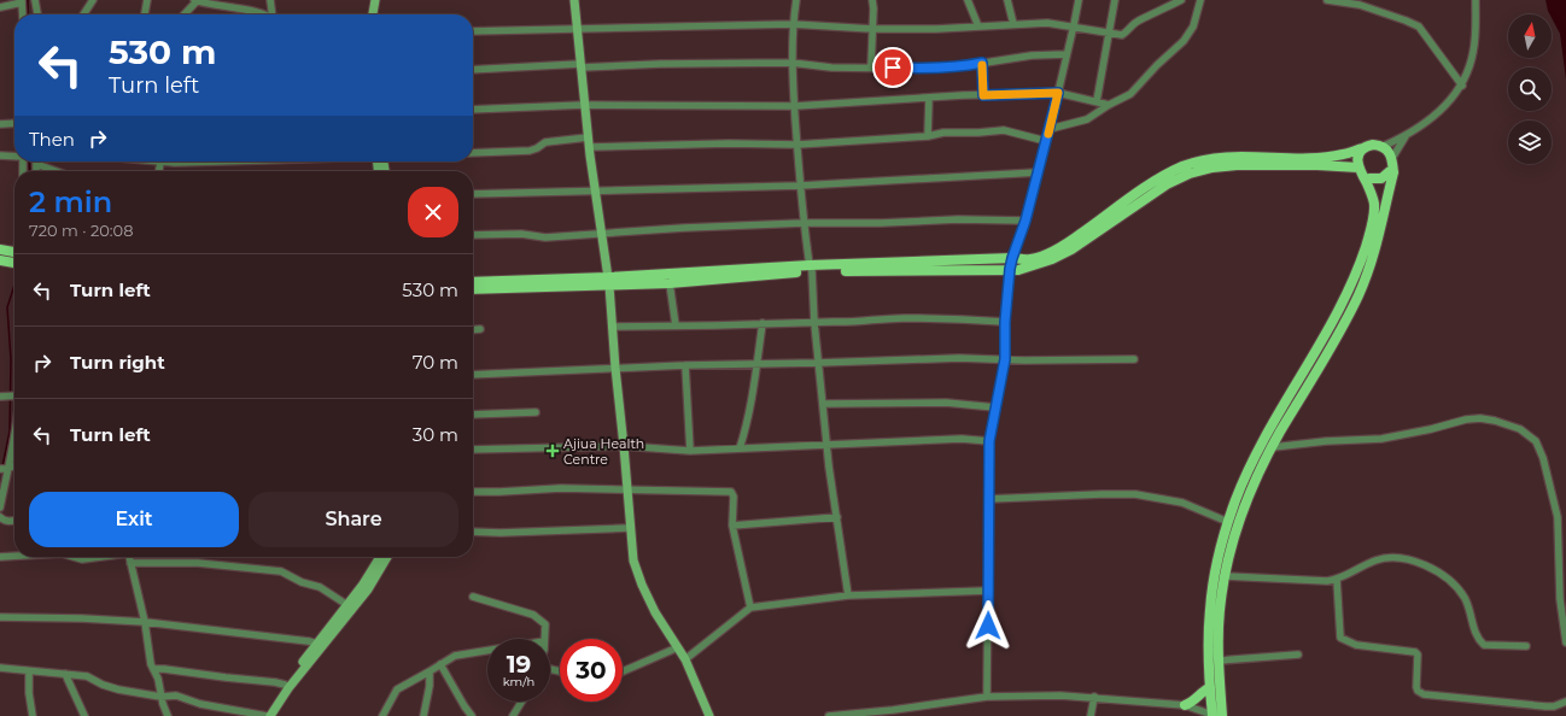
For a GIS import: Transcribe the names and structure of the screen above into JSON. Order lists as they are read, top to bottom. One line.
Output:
{"places":{"health":["Ajiua Health Centre"]},"north":"top","page":{"turn":["530 m","Turn left"],"then":"Then","heading":["2 min","720 m · 20:08"],"list":[{"name":"Turn left","value":"530 m"},{"name":"Turn right","value":"70 m"},{"name":"Turn left","value":"30 m"}],"buttons":["Exit","Share"],"speed":"19 km/h","limit":"30"}}
